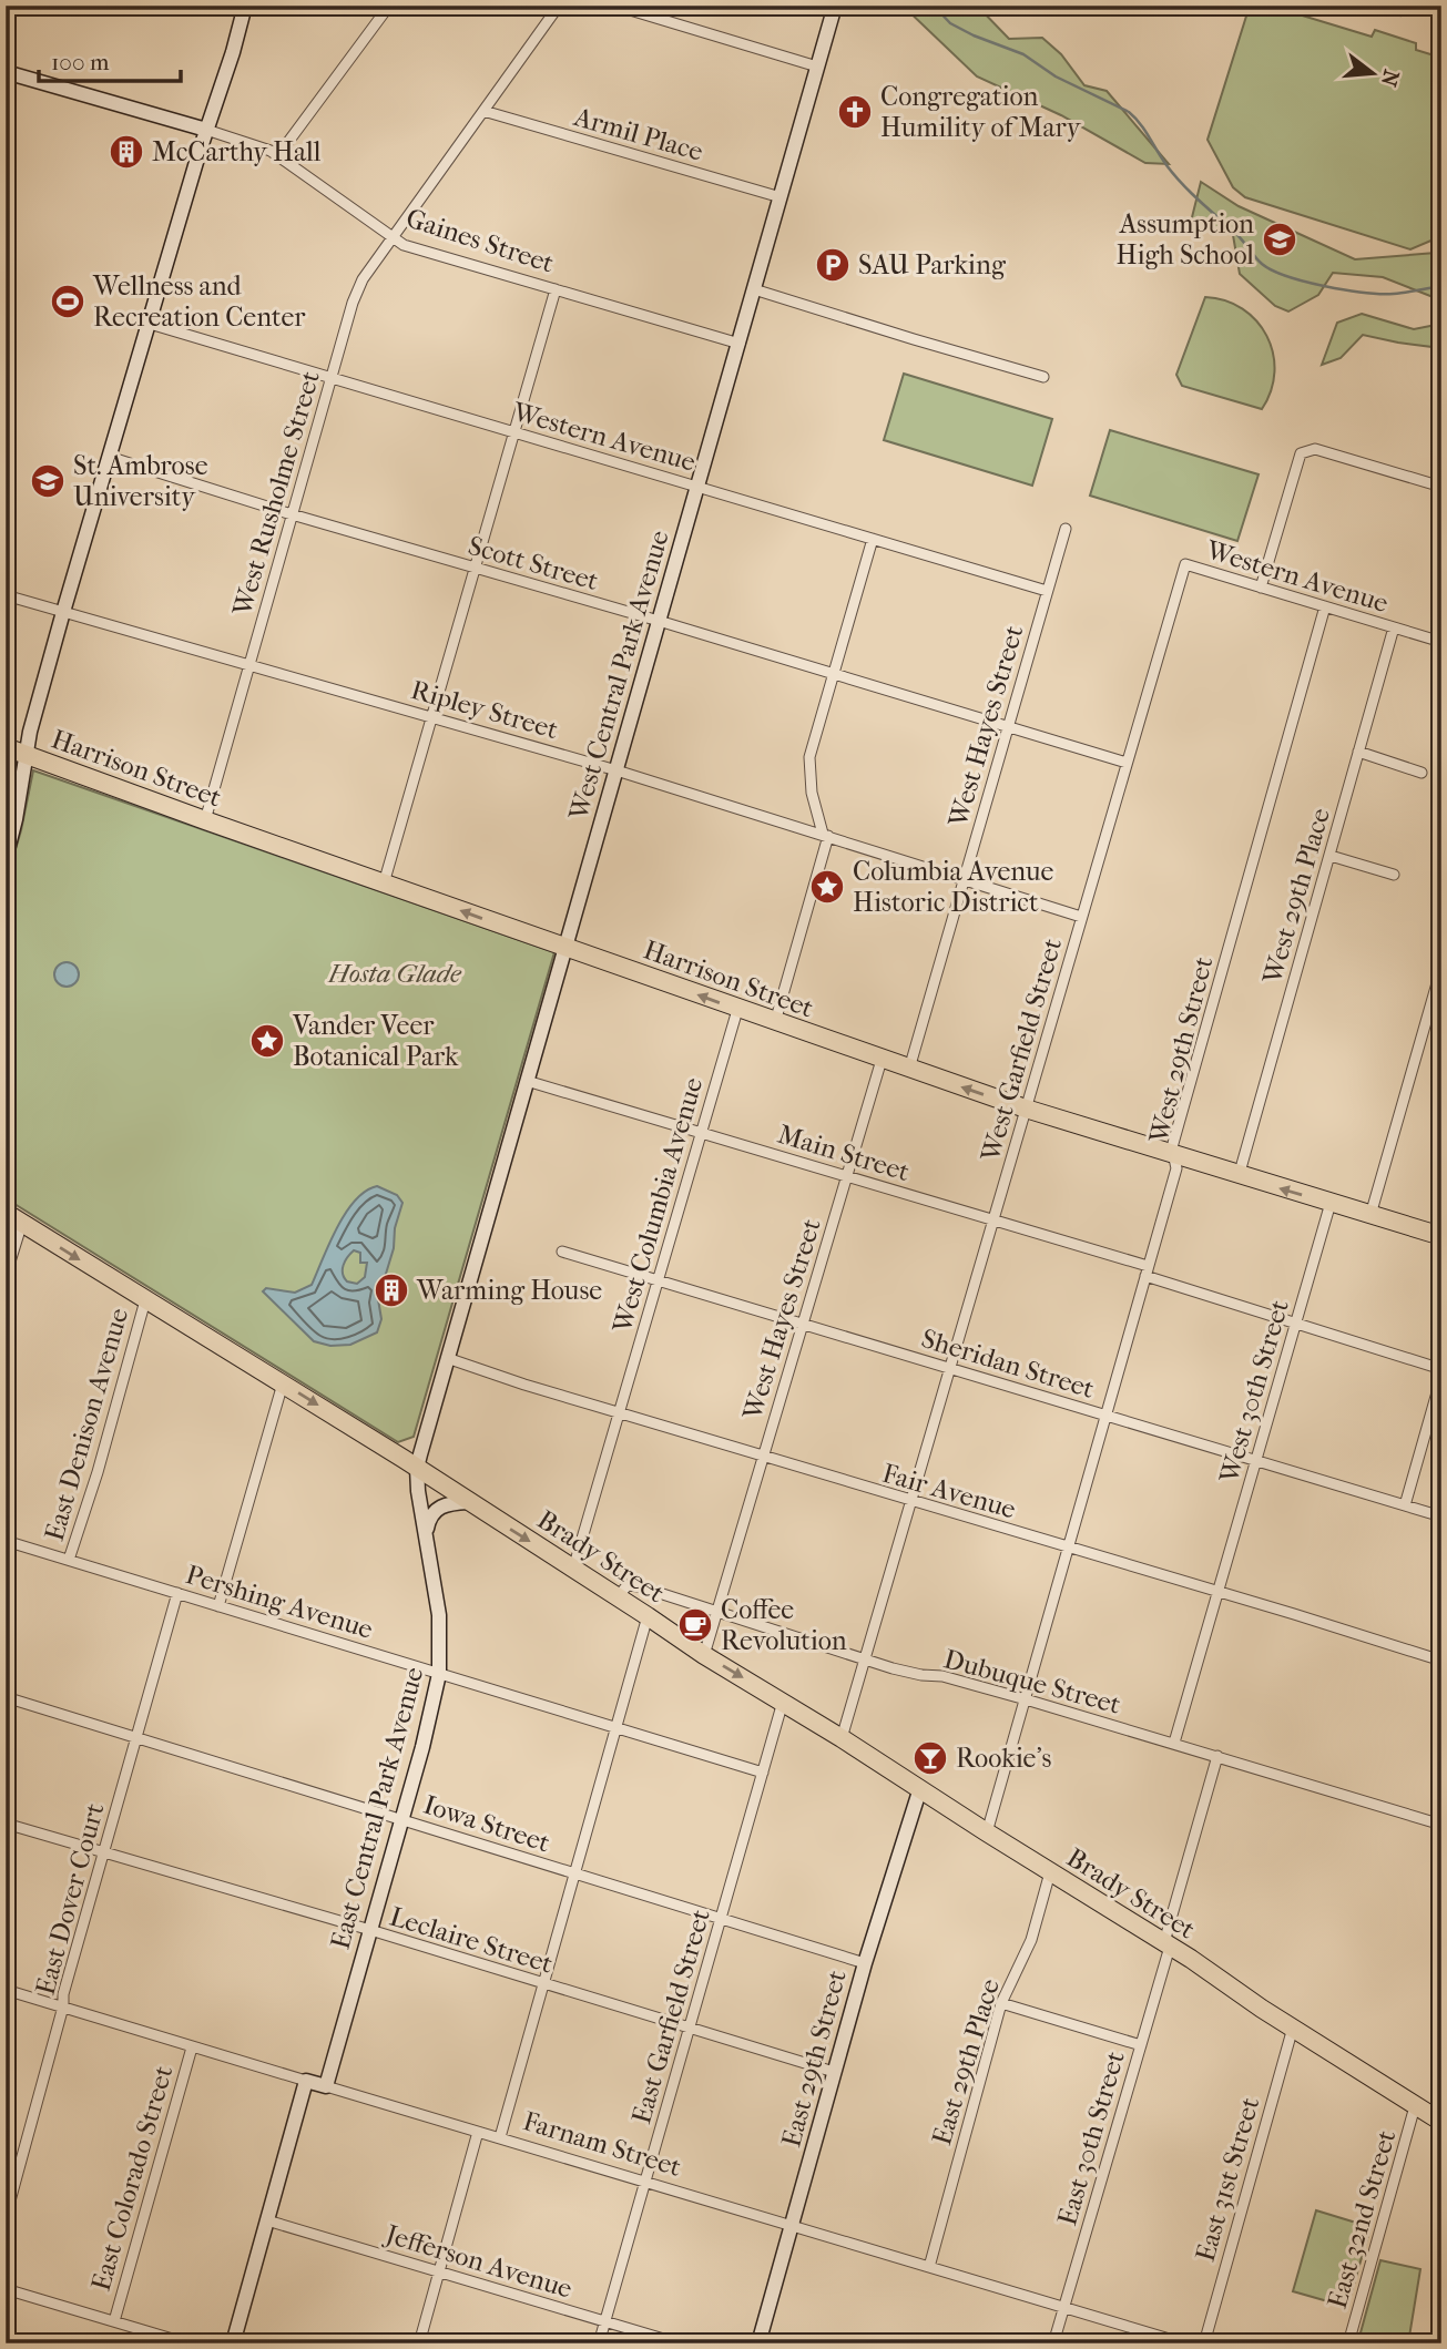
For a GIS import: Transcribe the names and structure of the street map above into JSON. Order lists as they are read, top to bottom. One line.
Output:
{"streets":{"highway":["Harrison Street","Brady Street"],"street":["Armil Place","Gaines Street","Western Avenue","West Rusholme Street","Scott Street","West Central Park Avenue","Ripley Street","West Hayes Street","West 29th Place","West Garfield Street","West 29th Street","Main Street","West Columbia Avenue","Sheridan Street","West 30th Street","East Denison Avenue","Fair Avenue","Pershing Avenue","Dubuque Street","East Central Park Avenue","Iowa Street","East Dover Court","Leclaire Street","East Garfield Street","East 29th Street","East 29th Place","East 30th Street","Farnam Street","East Colorado Street","East 31st Street","East 32nd Street","Jefferson Avenue"]},"crossings":[["Armil Place","West Rusholme Street"],["Armil Place","West Central Park Avenue"],["Gaines Street","West Rusholme Street"],["Gaines Street","West Central Park Avenue"],["Western Avenue","West Rusholme Street"],["Western Avenue","West Central Park Avenue"],["Western Avenue","West Hayes Street"],["Western Avenue","West 29th Place"],["Western Avenue","West Garfield Street"],["Western Avenue","West 29th Street"],["West Rusholme Street","Scott Street"],["West Rusholme Street","Ripley Street"],["West Rusholme Street","Harrison Street"],["Scott Street","West Central Park Avenue"],["Scott Street","West Hayes Street"],["Scott Street","West Garfield Street"],["West Central Park Avenue","Ripley Street"],["West Central Park Avenue","Harrison Street"],["West Central Park Avenue","Main Street"],["West Central Park Avenue","Fair Avenue"],["West Central Park Avenue","East Central Park Avenue"],["Ripley Street","West Hayes Street"],["Ripley Street","West Garfield Street"],["West Hayes Street","Harrison Street"],["West Hayes Street","Main Street"],["West Hayes Street","Sheridan Street"],["West Hayes Street","Fair Avenue"],["West Hayes Street","Brady Street"],["West Hayes Street","Dubuque Street"],["Harrison Street","West 29th Place"],["Harrison Street","West Garfield Street"],["Harrison Street","West 29th Street"],["Harrison Street","West Columbia Avenue"],["Harrison Street","West 30th Street"],["West Garfield Street","Main Street"],["West Garfield Street","Sheridan Street"],["West Garfield Street","Fair Avenue"],["West 29th Street","Main Street"],["West 29th Street","Sheridan Street"],["West 29th Street","Fair Avenue"],["Main Street","West Columbia Avenue"],["Main Street","West 30th Street"],["West Columbia Avenue","Sheridan Street"],["West Columbia Avenue","Fair Avenue"],["West Columbia Avenue","Brady Street"],["Sheridan Street","West 30th Street"],["West 30th Street","Fair Avenue"],["East Denison Avenue","Brady Street"],["East Denison Avenue","Pershing Avenue"],["Fair Avenue","East Central Park Avenue"],["Brady Street","Dubuque Street"],["Brady Street","East Central Park Avenue"],["Brady Street","East Garfield Street"],["Brady Street","East 29th Street"],["Brady Street","East 29th Place"],["Brady Street","East 30th Street"],["Brady Street","East 31st Street"],["Brady Street","East 32nd Street"],["Pershing Avenue","East Central Park Avenue"],["Pershing Avenue","East Dover Court"],["Pershing Avenue","East Garfield Street"],["Dubuque Street","East 30th Street"],["East Central Park Avenue","Iowa Street"],["East Central Park Avenue","Leclaire Street"],["East Central Park Avenue","Farnam Street"],["Iowa Street","East Dover Court"],["Iowa Street","East Garfield Street"],["Iowa Street","East 29th Street"],["East Dover Court","Leclaire Street"],["East Dover Court","Farnam Street"],["Leclaire Street","East Garfield Street"],["Leclaire Street","East 29th Street"],["East Garfield Street","Farnam Street"],["East Garfield Street","Jefferson Avenue"],["East 29th Street","Farnam Street"],["East 29th Place","Farnam Street"],["East 30th Street","Farnam Street"],["Farnam Street","East Colorado Street"]],"one_way":["Harrison Street"],"parks":["Hosta Glade"],"places":{"church":["Congregation Humility of Mary"],"building":["McCarthy Hall","Warming House"],"school or university":["Assumption High School","St. Ambrose University"],"parking":["SAU Parking"],"sports":["Wellness and Recreation Center"],"place":["Columbia Avenue Historic District","Vander Veer Botanical Park"],"cafe":["Coffee Revolution"],"bar":["Rookie's"]},"scale_bar":"100 m","north":"right"}
